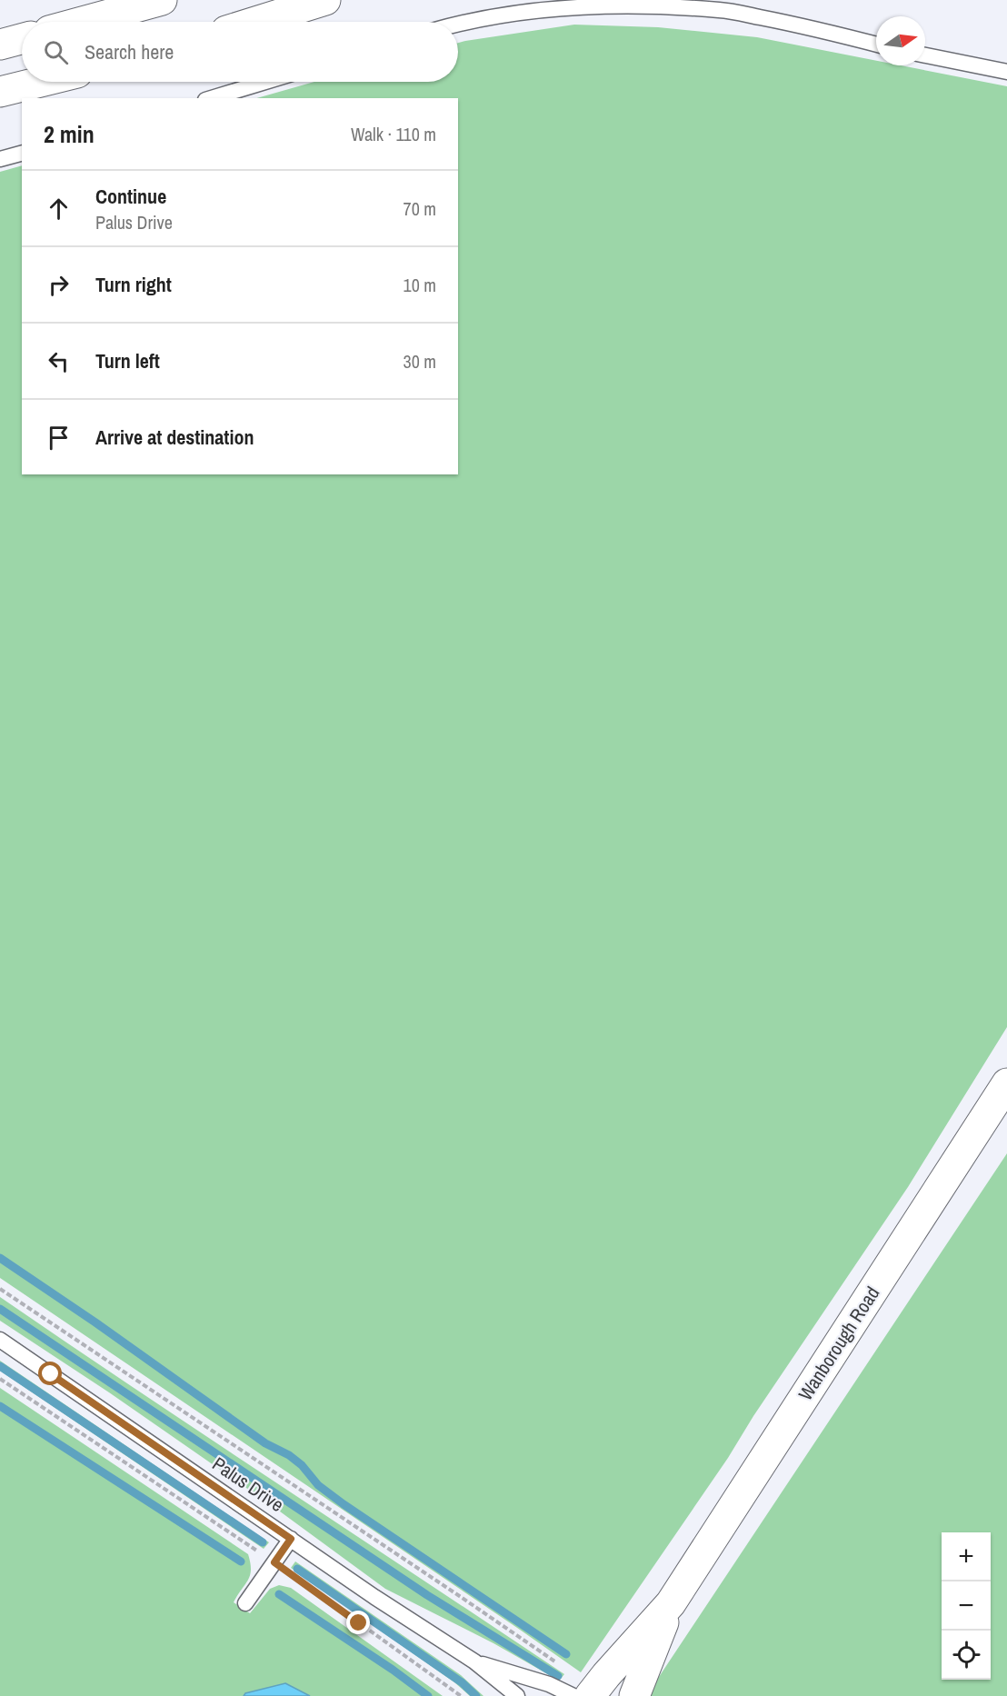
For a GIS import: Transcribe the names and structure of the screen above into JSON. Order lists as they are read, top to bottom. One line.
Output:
{"streets":{"main road":["Wanborough Road"],"lane":["Palus Drive"]},"north":"right","page":{"search":"Search here","heading":["2 min","Walk · 110 m"],"list":[["Continue","Palus Drive","70 m"],["Turn right","10 m"],["Turn left","30 m"],"Arrive at destination"],"map_buttons":["+","−"]}}
